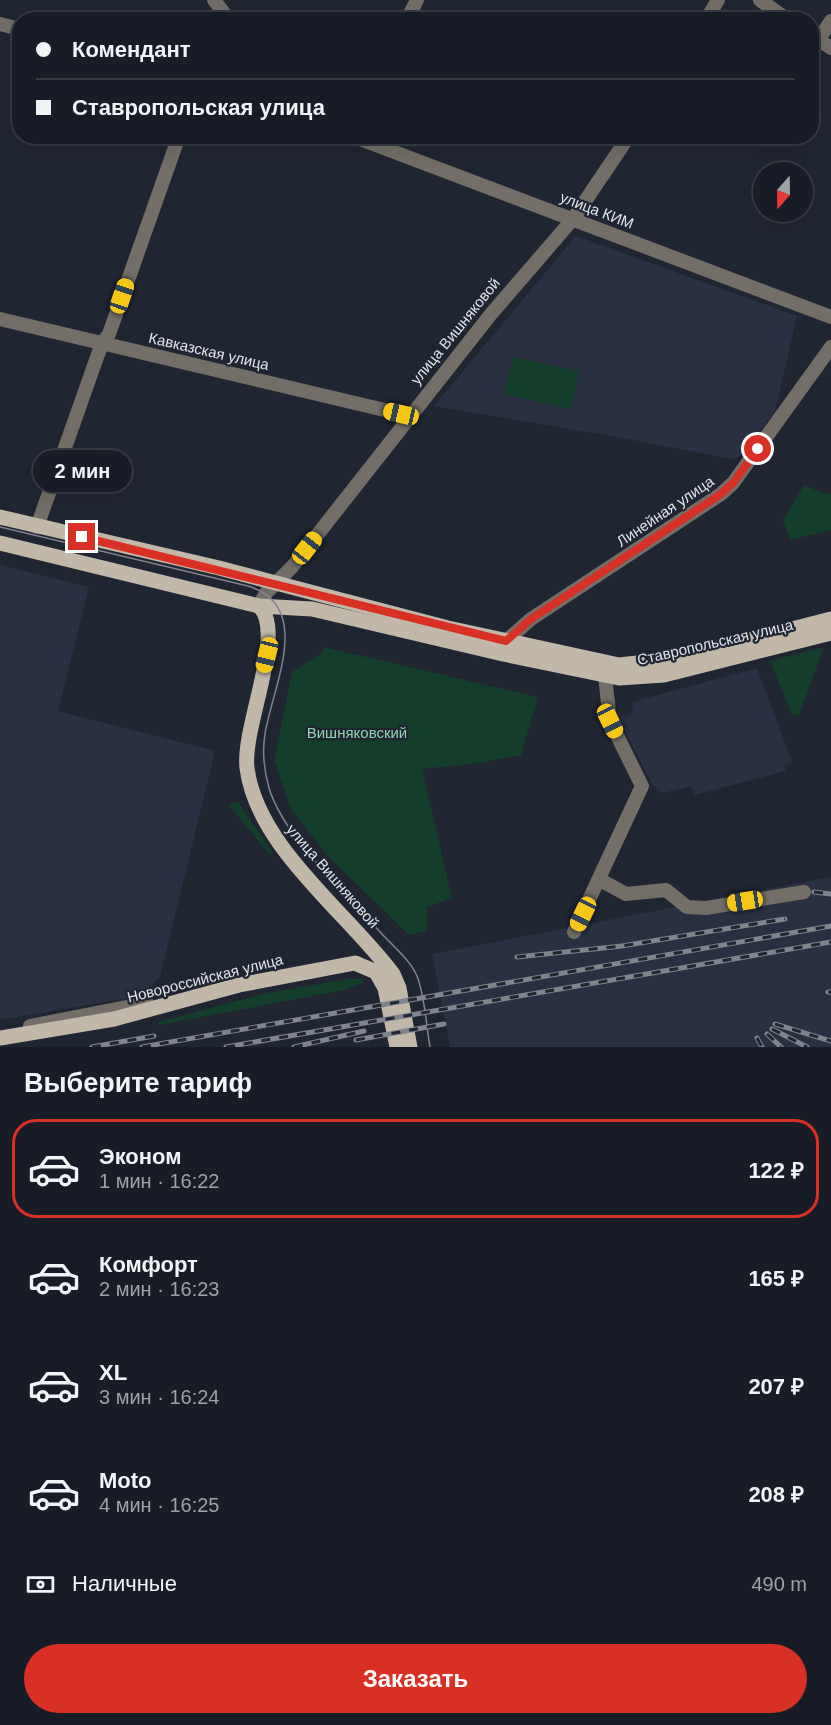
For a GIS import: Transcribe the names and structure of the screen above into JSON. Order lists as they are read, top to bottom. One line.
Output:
{"streets":{"main road":["улица Вишняковой","Ставропольская улица","Новороссийская улица"],"street":["улица КИМ","Кавказская улица","Линейная улица"]},"crossings":[["улица КИМ","улица Вишняковой"],["улица Вишняковой","Кавказская улица"],["улица Вишняковой","Ставропольская улица"],["Линейная улица","Ставропольская улица"]],"parks":["Вишняковский"],"north":"bottom","page":{"banner":["Комендант","Ставропольская улица"],"bubble":"2 мин","heading":"Выберите тариф","list":[{"name":"Эконом","note":"1 мин · 16:22","value":"122 ₽"},{"name":"Комфорт","note":"2 мин · 16:23","value":"165 ₽"},{"name":"XL","note":"3 мин · 16:24","value":"207 ₽"},{"name":"Moto","note":"4 мин · 16:25","value":"208 ₽"}],"pay":["Наличные","490 m"],"buttons":"Заказать"}}
